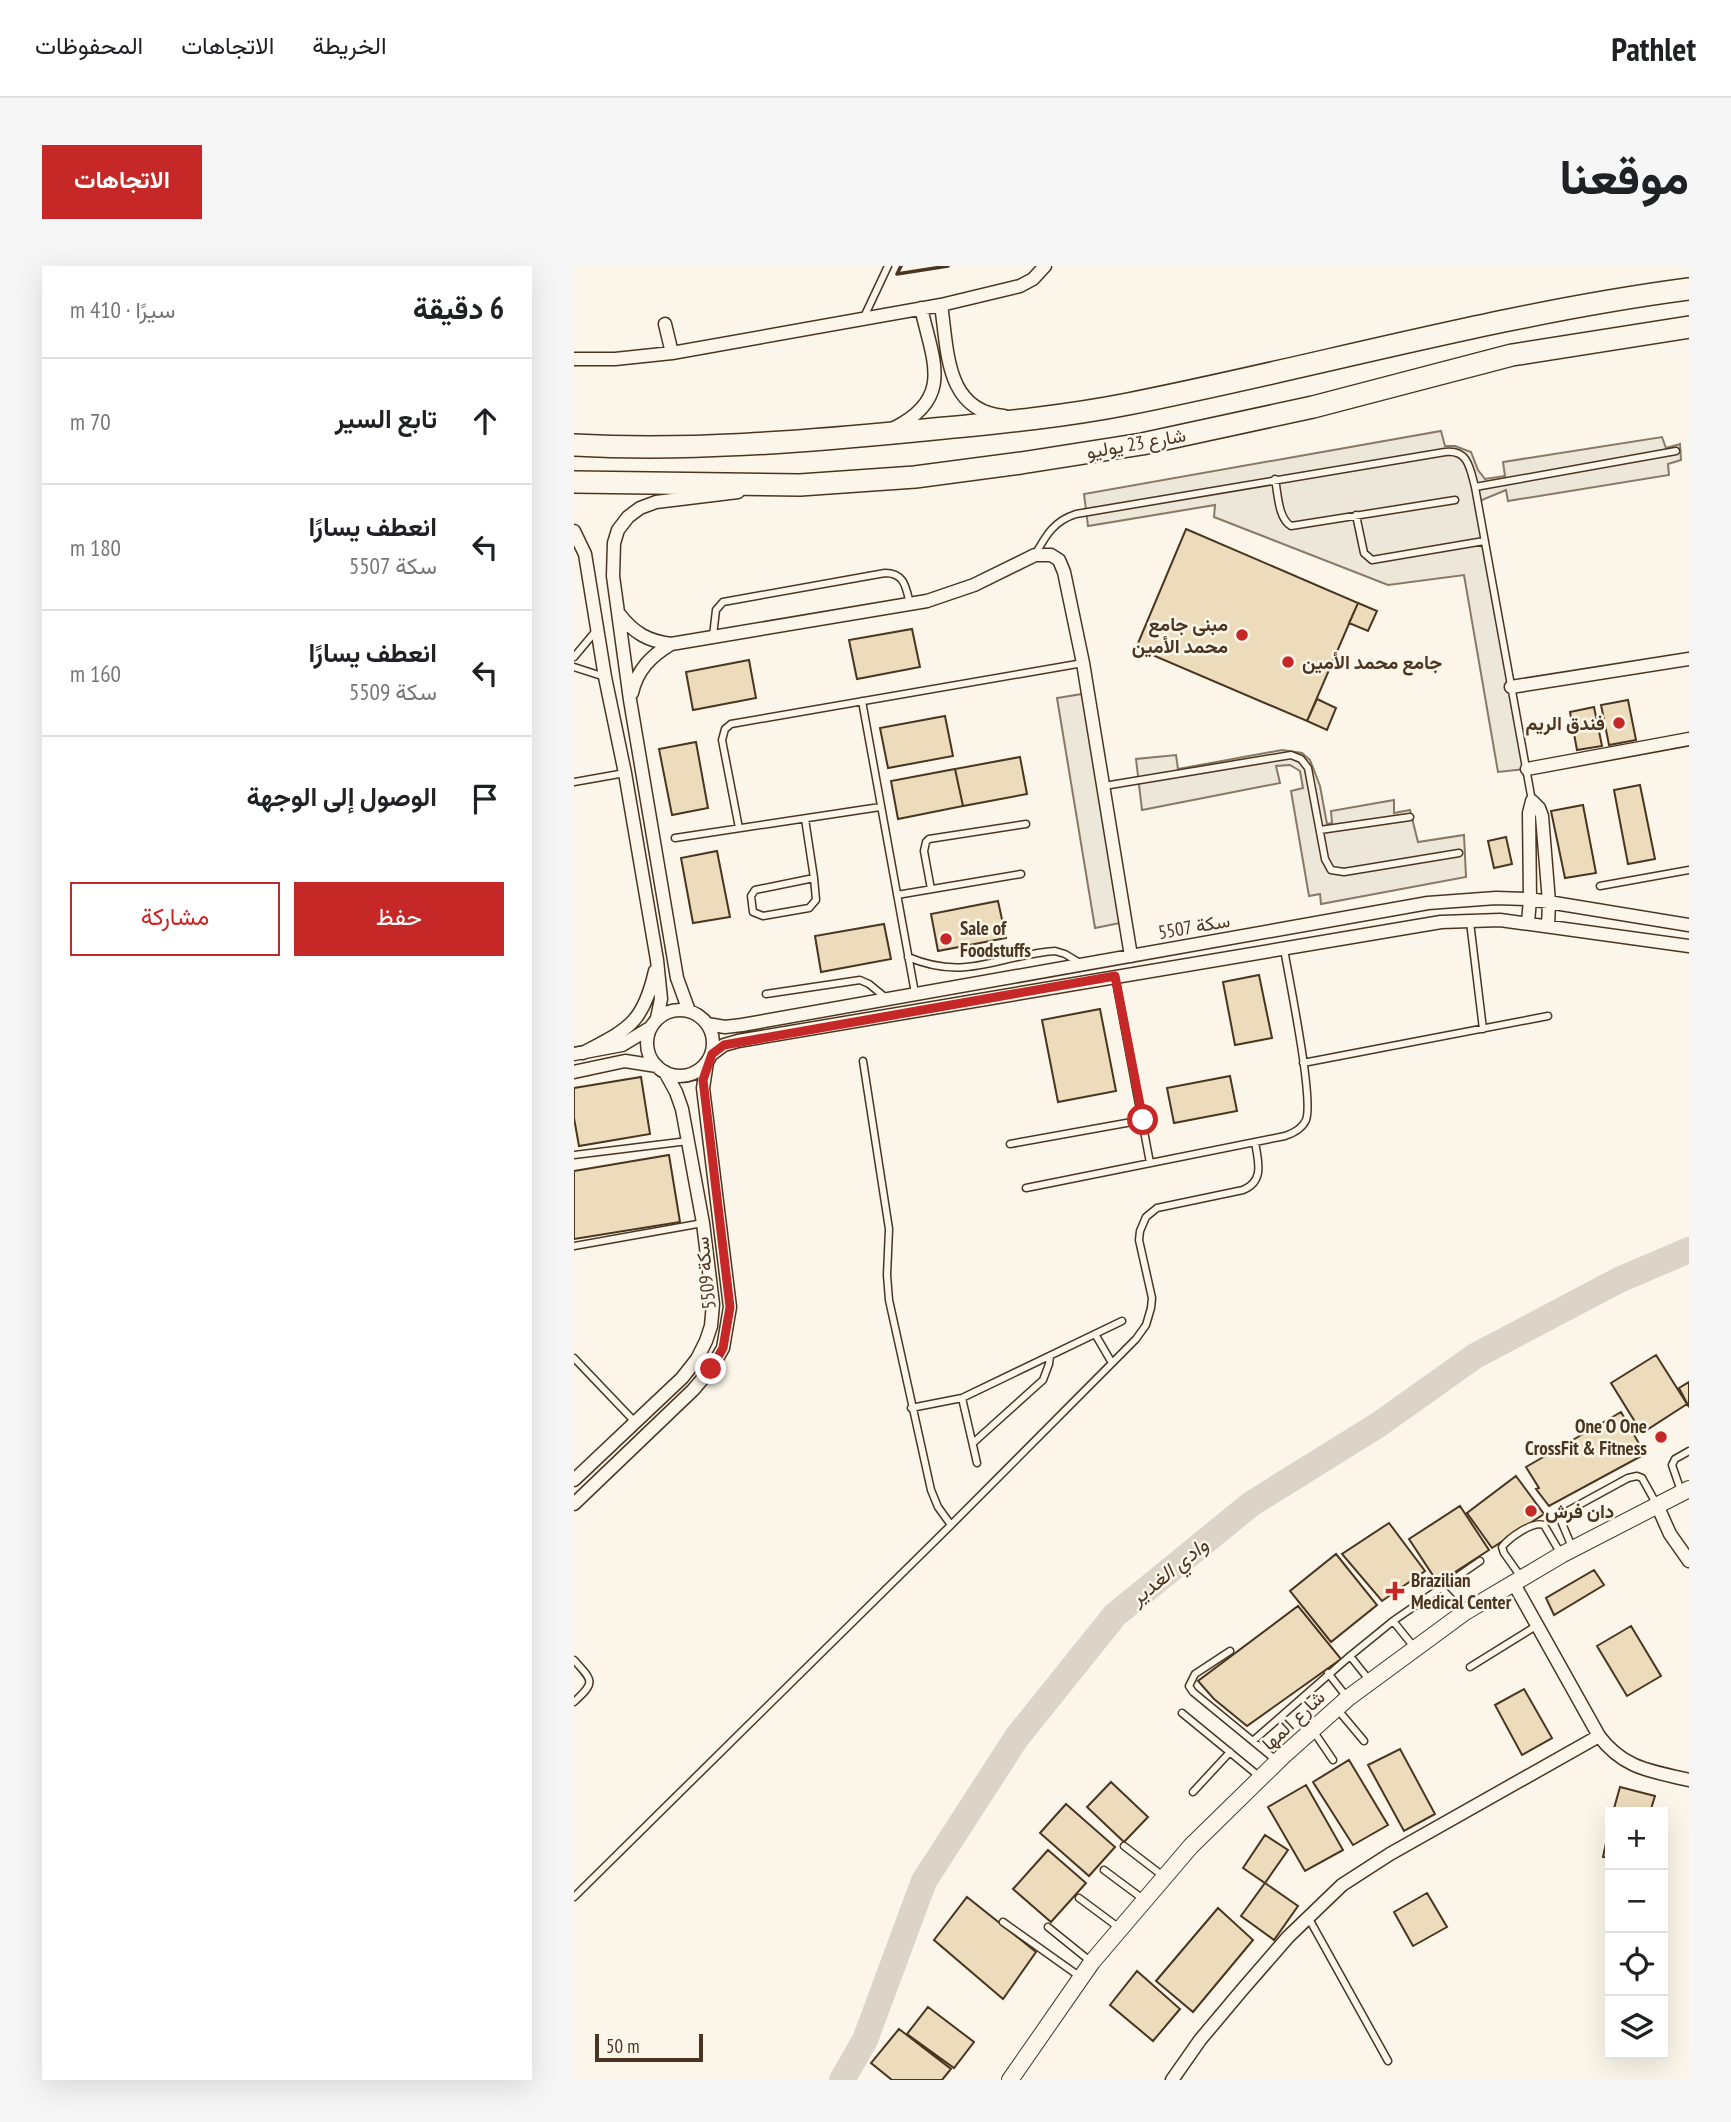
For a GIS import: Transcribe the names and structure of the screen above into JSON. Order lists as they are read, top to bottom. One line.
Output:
{"streets":{"main road":["شارع 23 يوليو"],"street":["سكة 5507","سكة 5509","شارع المها"]},"crossings":[["سكة 5507","سكة 5509"]],"water":["وادي الغدير"],"places":{"other":["مبنى جامع محمد الأمين","جامع محمد الأمين","فندق الريم","Sale of Foodstuffs","One O One CrossFit & Fitness","دان فرش"],"health":["Brazilian Medical Center"]},"scale_bar":"50 m","page":{"header":"Pathlet","nav":["الخريطة","الاتجاهات","المحفوظات"],"title":"موقعنا","buttons":["الاتجاهات",["حفظ","مشاركة"]],"heading":["6 دقيقة","سيرًا · 410 m"],"list":[["تابع السير","70 m"],["انعطف يسارًا","سكة 5507","180 m"],["انعطف يسارًا","سكة 5509","160 m"],"الوصول إلى الوجهة"],"map_buttons":["+","−"],"scale":"50 m"}}
